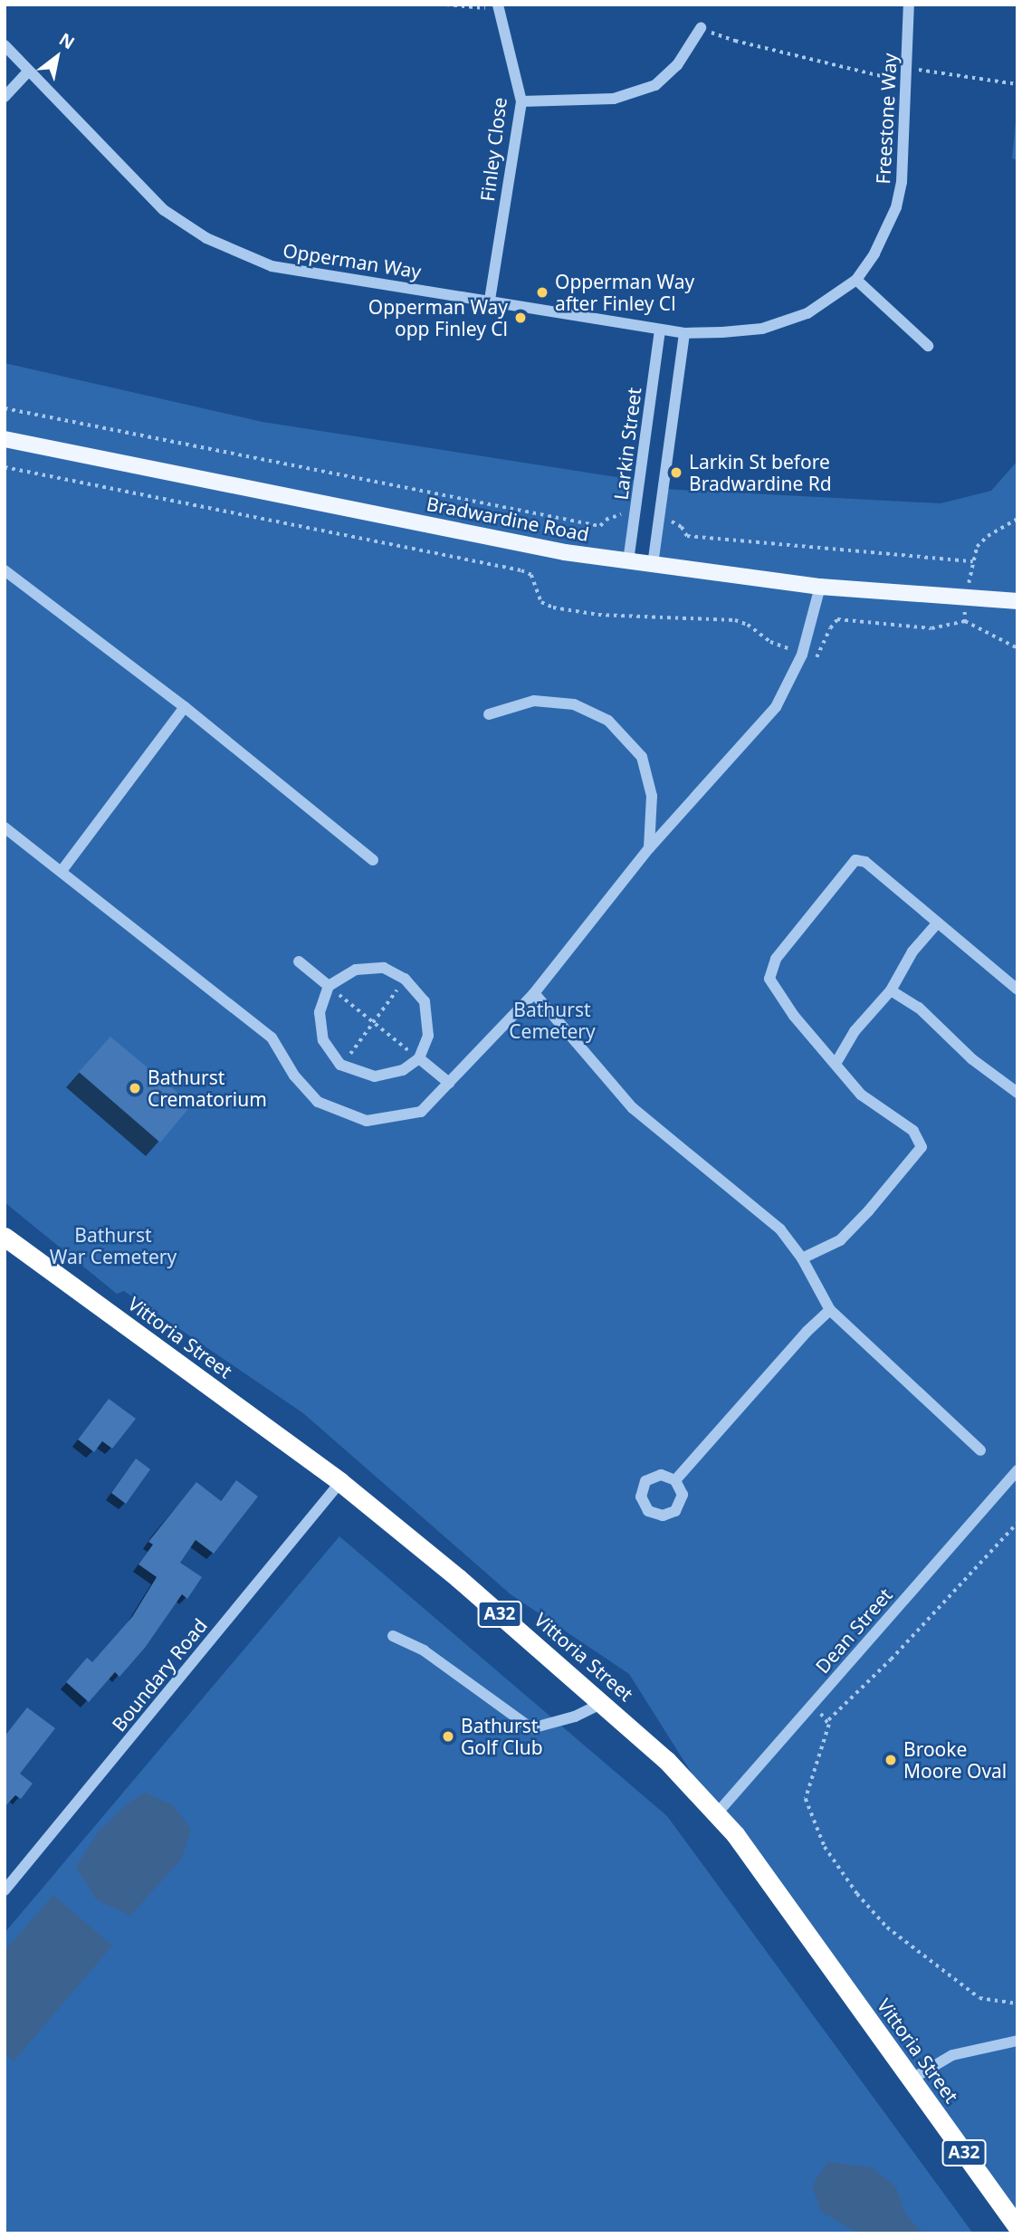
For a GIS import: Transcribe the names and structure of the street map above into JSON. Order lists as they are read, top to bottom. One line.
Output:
{"streets":{"highway":["Vittoria Street","A32"],"main road":["Bradwardine Road"],"street":["Freestone Way","Finley Close","Opperman Way","Larkin Street","Dean Street","Boundary Road"]},"crossings":[["Freestone Way","Opperman Way"],["Freestone Way","Larkin Street"],["Finley Close","Opperman Way"],["Opperman Way","Larkin Street"],["Larkin Street","Bradwardine Road"],["Vittoria Street","Dean Street"],["Vittoria Street","Boundary Road"]],"parks":["Bathurst Cemetery","Bathurst War Cemetery"],"places":["Opperman Way after Finley Cl","Opperman Way opp Finley Cl","Larkin St before Bradwardine Rd","Bathurst Crematorium","Bathurst Golf Club","Brooke Moore Oval"],"north":"top right"}
